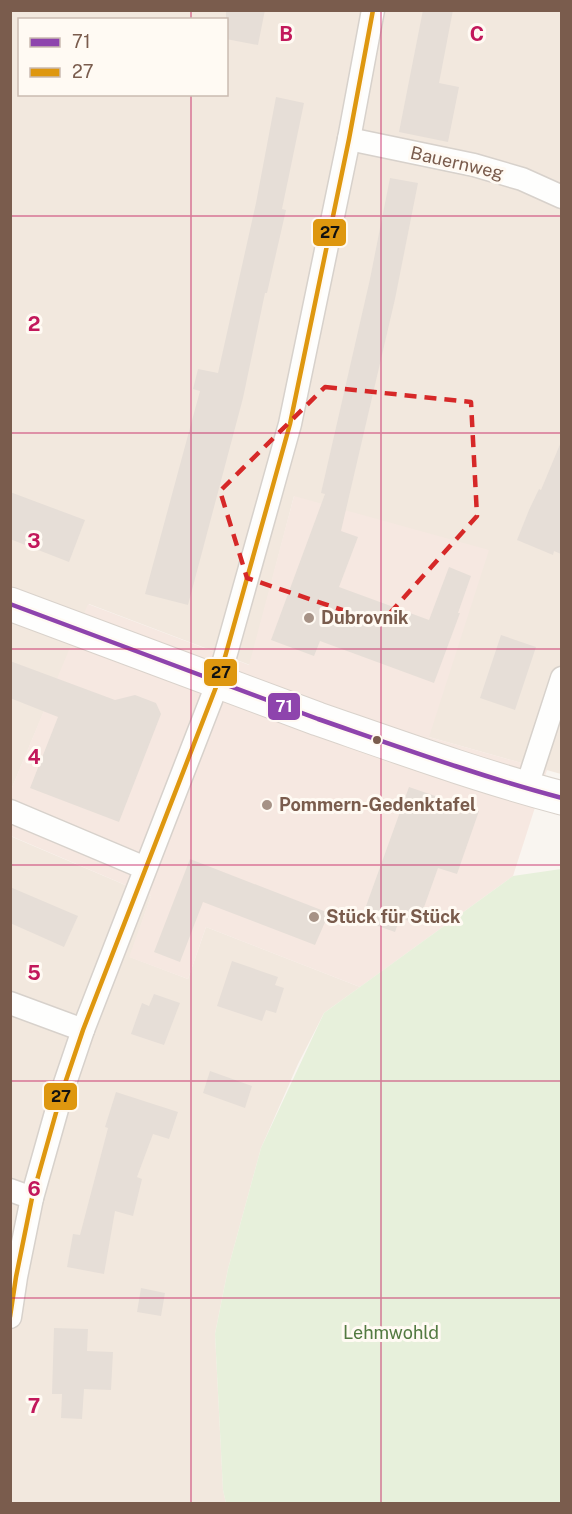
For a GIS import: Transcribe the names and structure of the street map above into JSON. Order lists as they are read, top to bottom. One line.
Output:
{"streets":{"street":["Bauernweg"]},"parks":["Lehmwohld"],"places":["Dubrovnik","Pommern-Gedenktafel","Stück für Stück"],"lines":["transit line 27","transit line 71"],"legend":["71","27"],"grid":{"columns":["B","C"],"rows":["2","3","4","5","6","7"]}}
